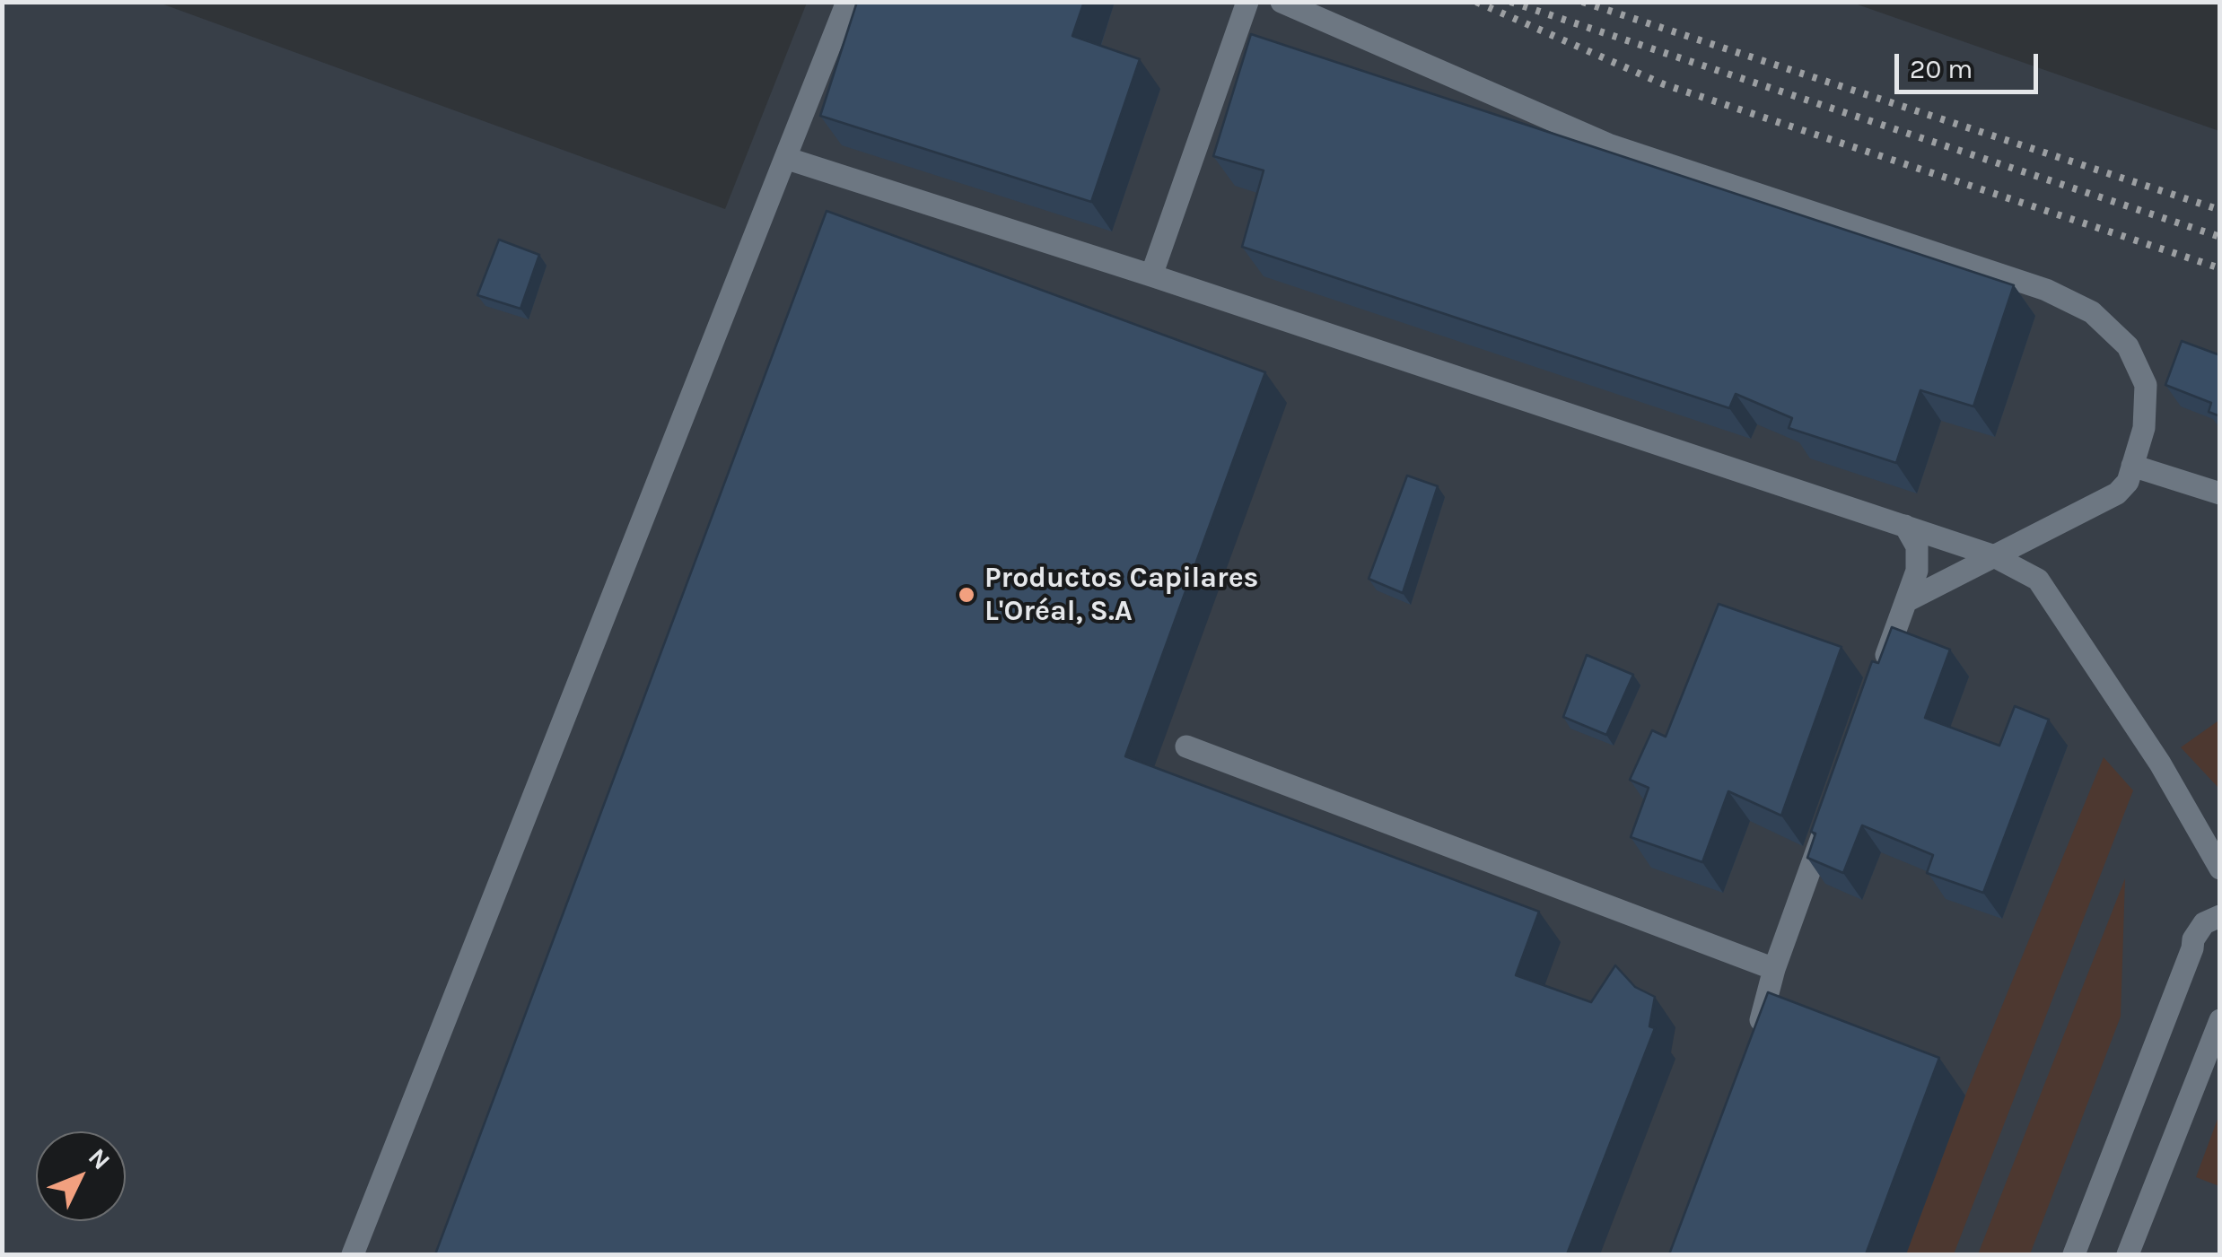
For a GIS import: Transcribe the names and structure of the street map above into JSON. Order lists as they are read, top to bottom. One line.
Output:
{"places":["Productos Capilares L'Oréal, S.A"],"scale_bar":"20 m","north":"top right"}
